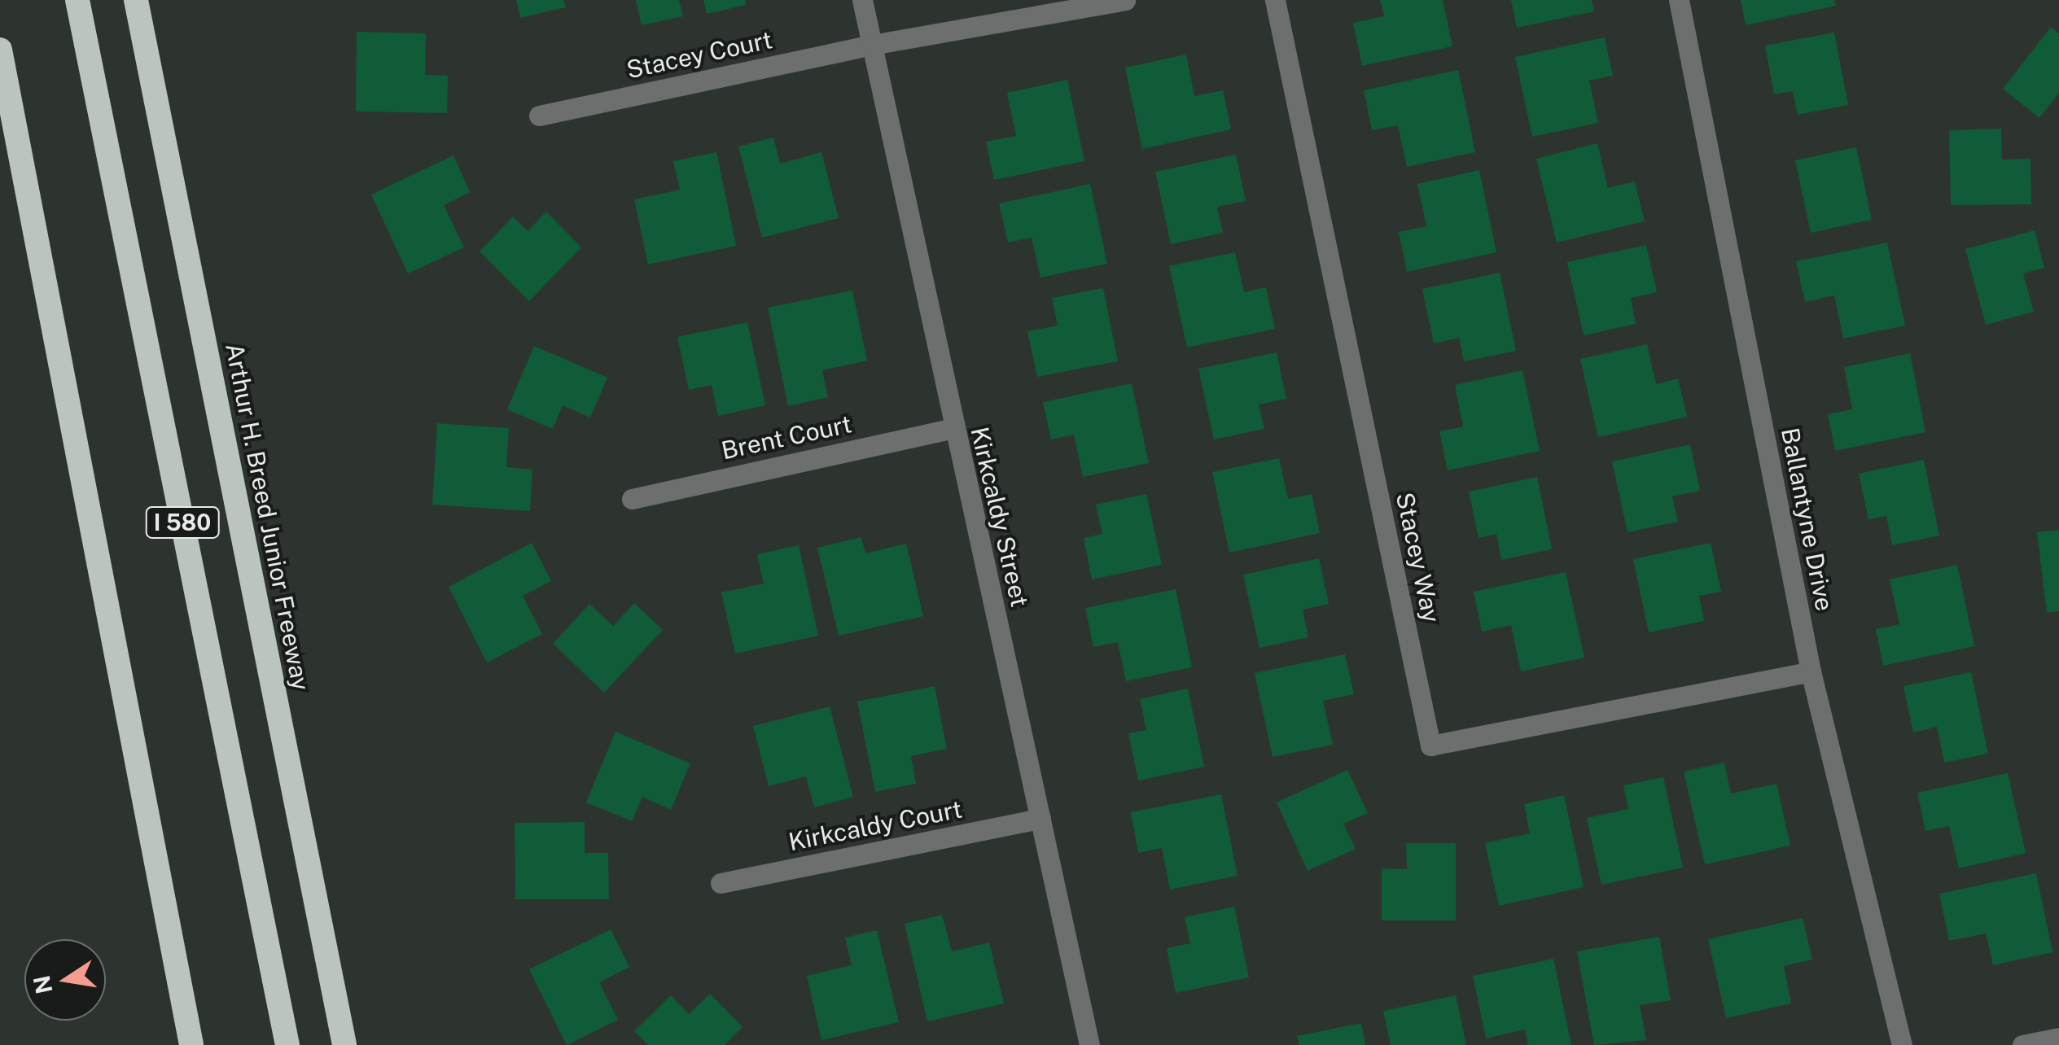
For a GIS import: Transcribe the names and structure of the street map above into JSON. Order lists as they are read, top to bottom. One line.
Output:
{"streets":{"highway":["Arthur H. Breed Junior Freeway","I 580"],"street":["Stacey Court","Brent Court","Kirkcaldy Street","Ballantyne Drive","Stacey Way","Kirkcaldy Court"]},"crossings":[["Stacey Court","Kirkcaldy Street"],["Brent Court","Kirkcaldy Street"],["Kirkcaldy Street","Kirkcaldy Court"],["Ballantyne Drive","Stacey Way"]],"north":"left"}
